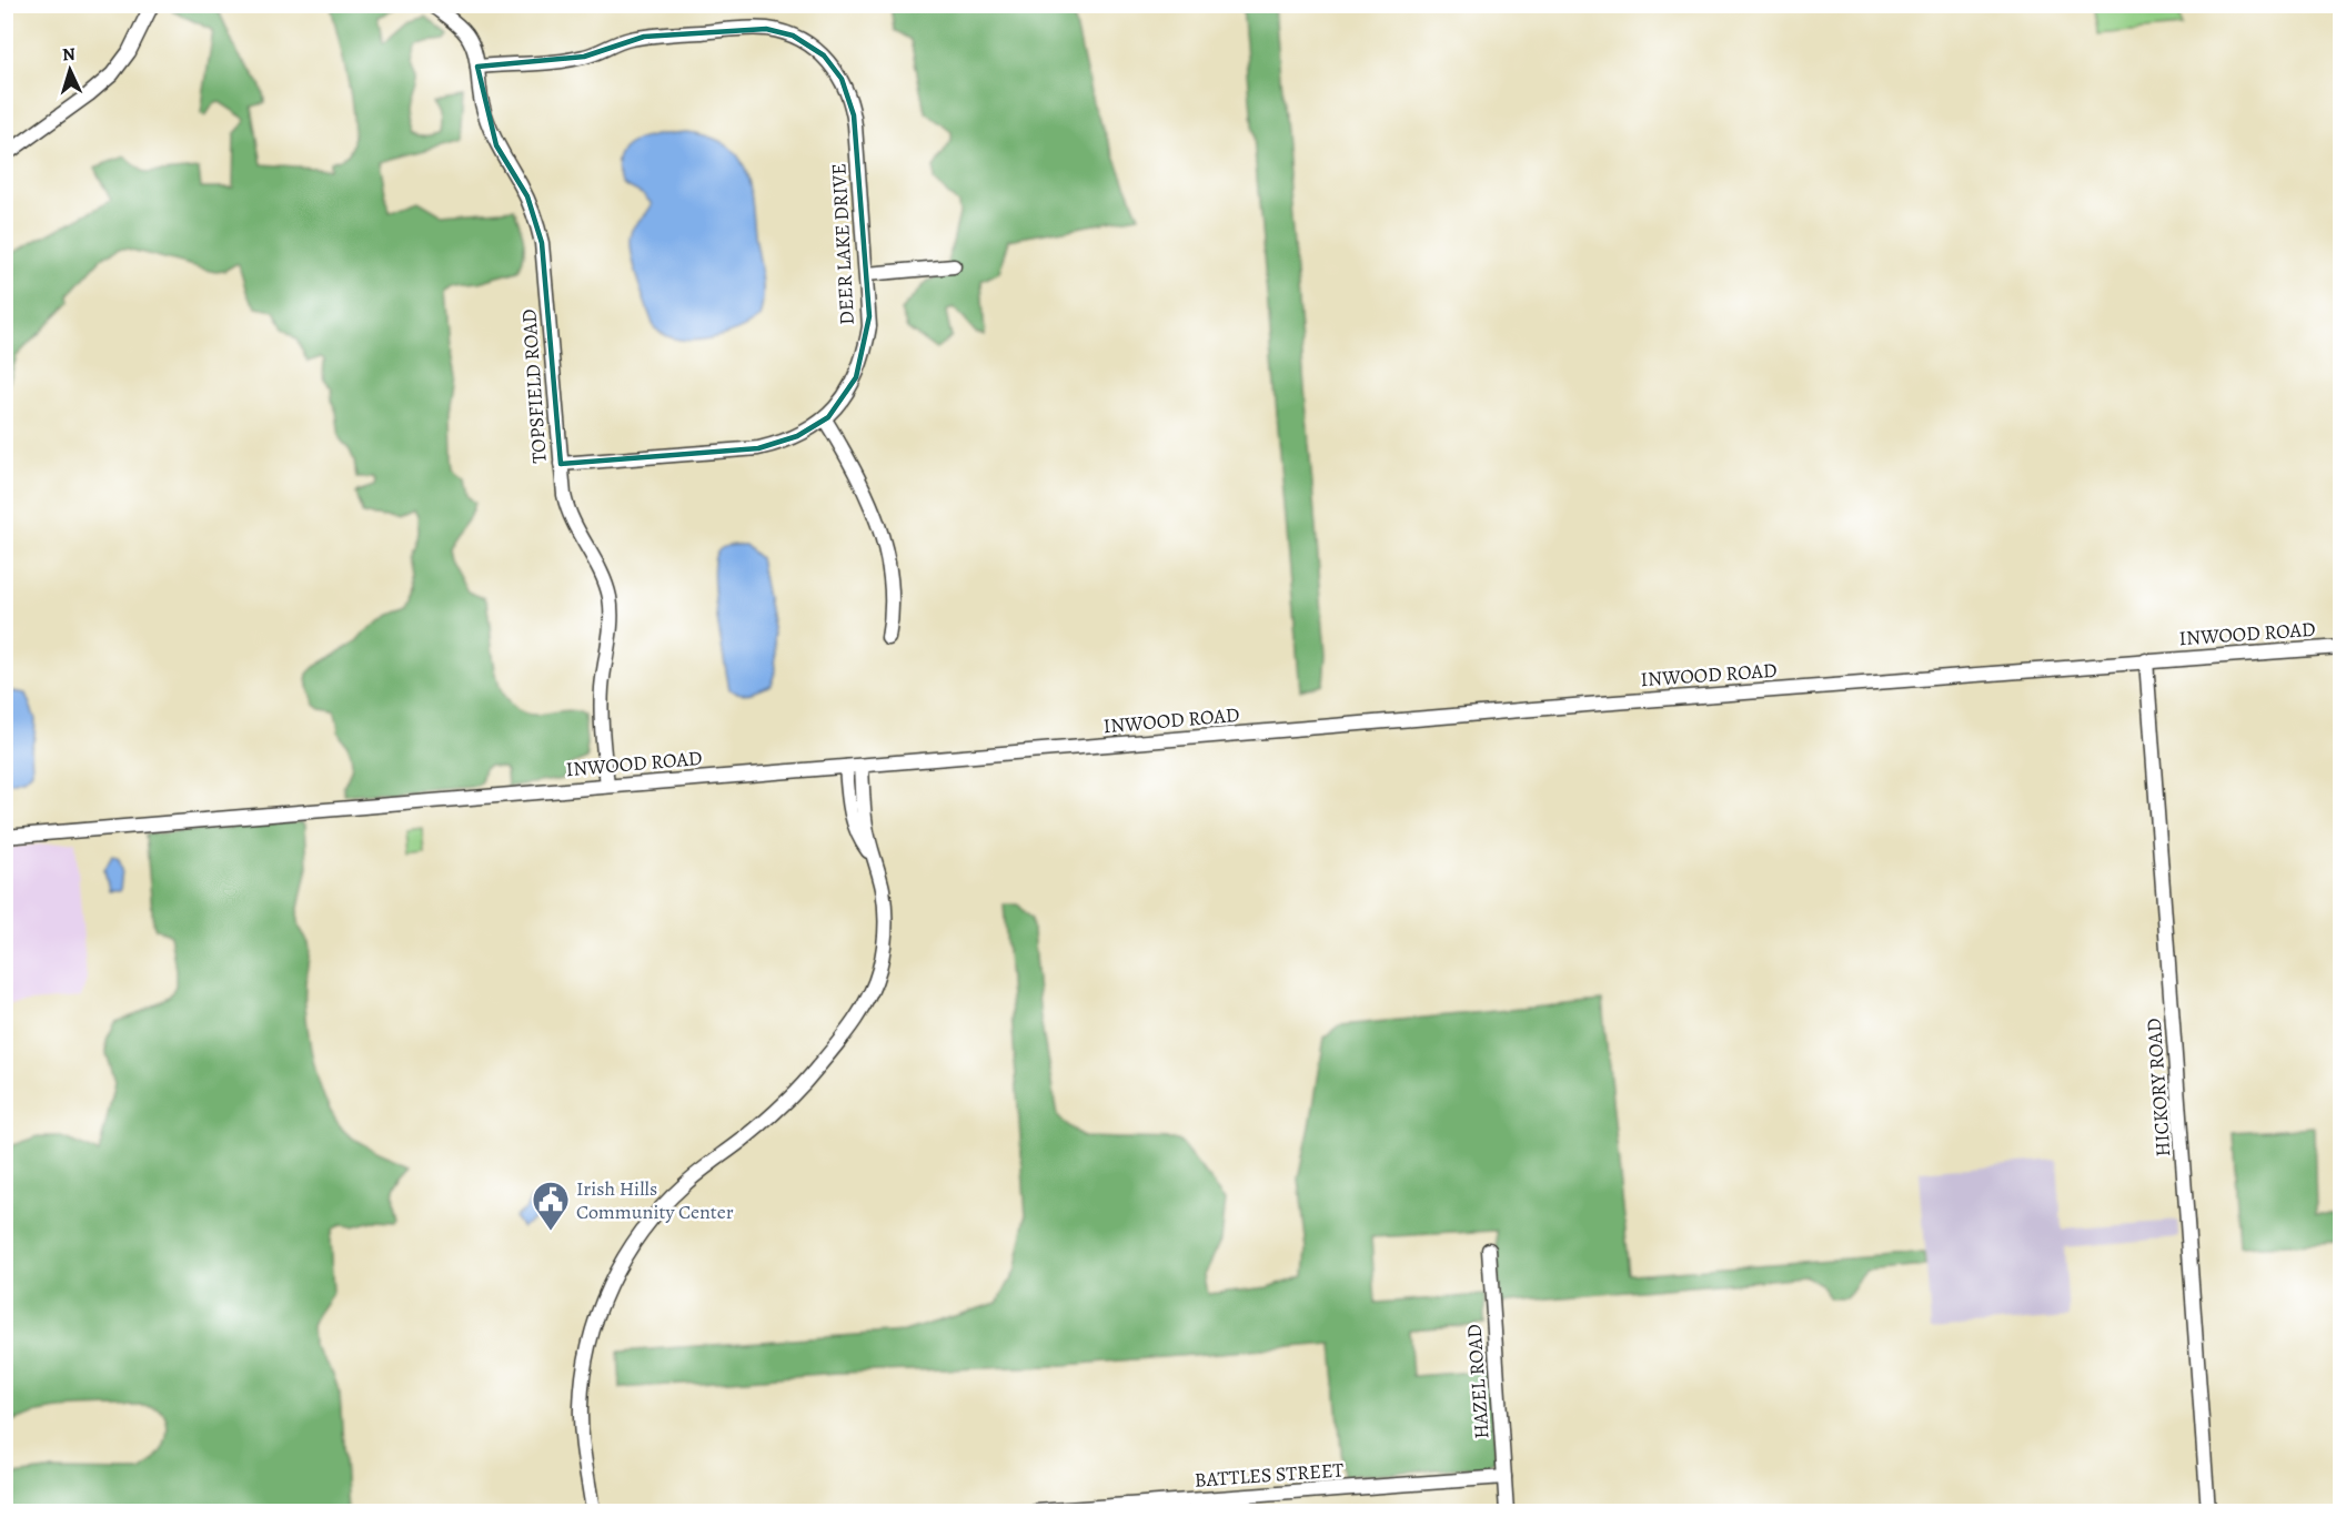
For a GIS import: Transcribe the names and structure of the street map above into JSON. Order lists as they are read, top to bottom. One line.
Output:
{"streets":{"street":["DEER LAKE DRIVE","TOPSFIELD ROAD","INWOOD ROAD","HICKORY ROAD","HAZEL ROAD","BATTLES STREET"]},"crossings":[["DEER LAKE DRIVE","TOPSFIELD ROAD"],["TOPSFIELD ROAD","INWOOD ROAD"],["INWOOD ROAD","HICKORY ROAD"],["HAZEL ROAD","BATTLES STREET"]],"places":{"public building":["Irish Hills Community Center"]},"north":"top"}
